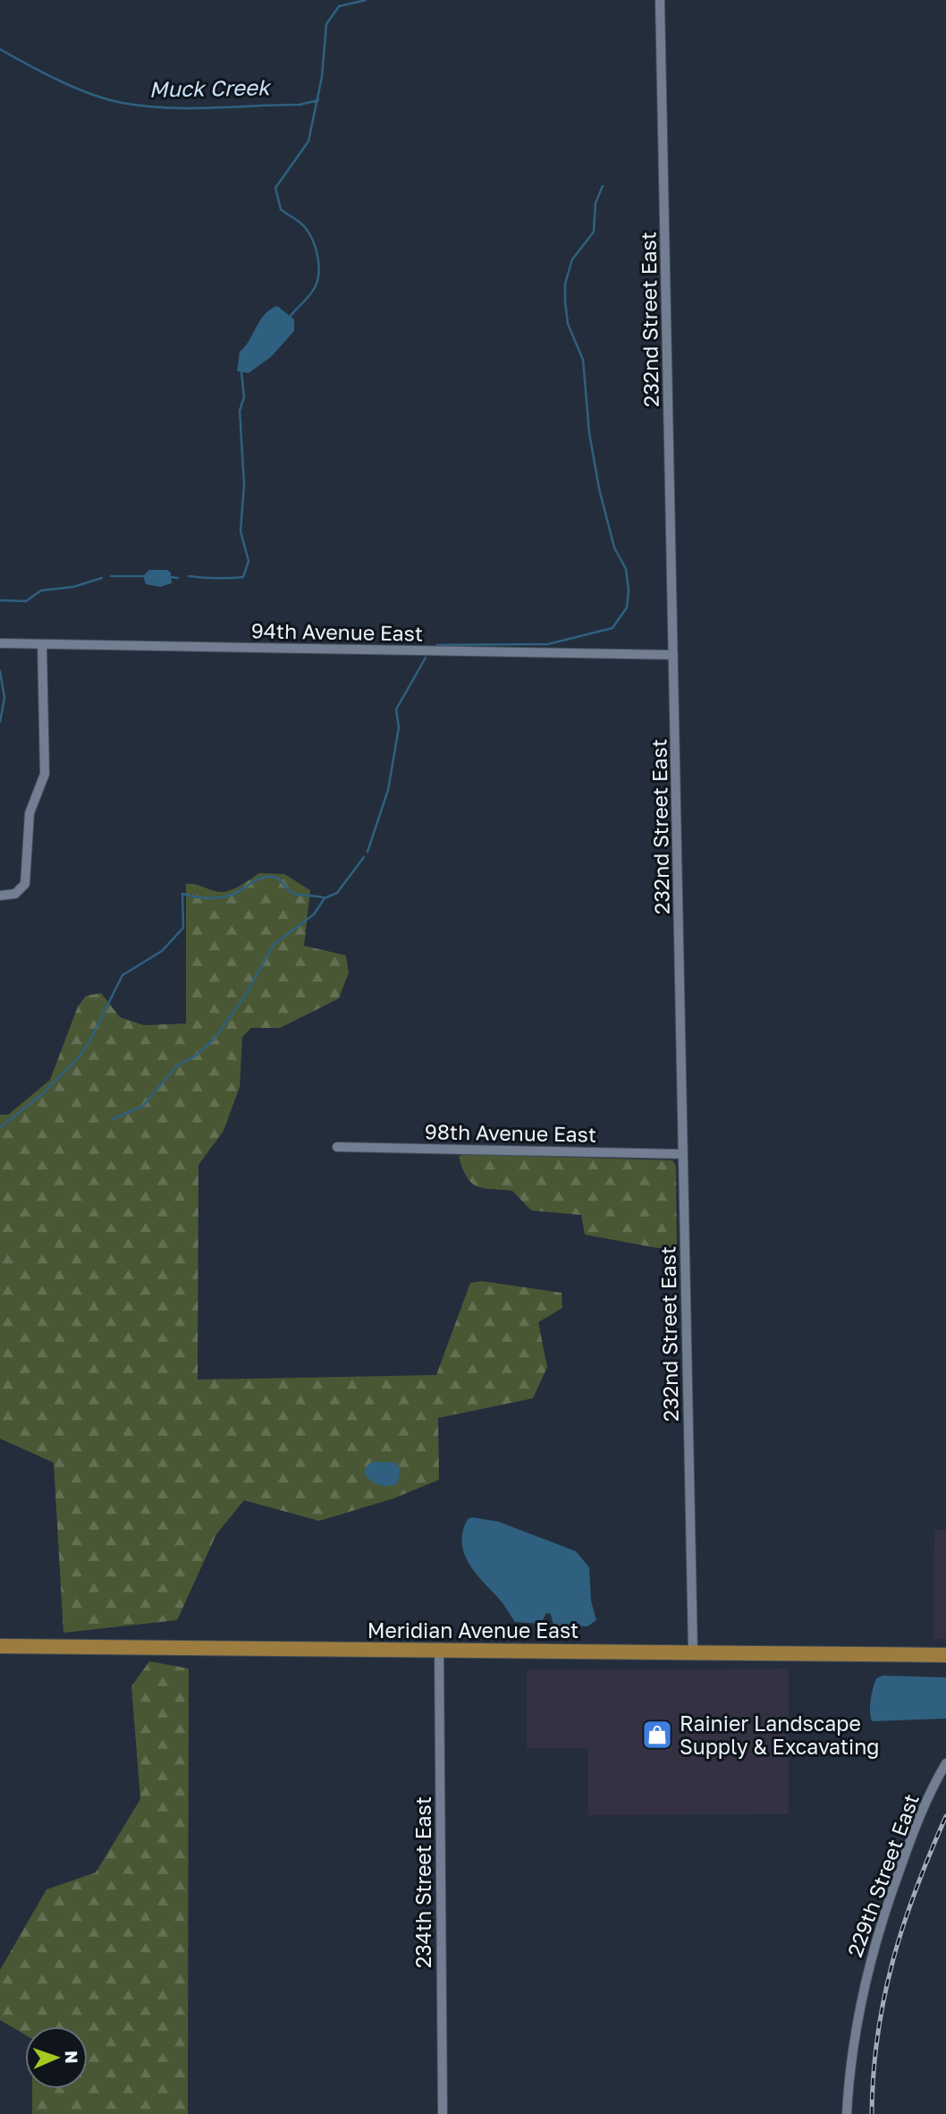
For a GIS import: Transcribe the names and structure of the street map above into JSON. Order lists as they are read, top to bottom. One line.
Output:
{"streets":{"main road":["Meridian Avenue East"],"street":["232nd Street East","94th Avenue East","98th Avenue East","229th Street East","234th Street East"]},"crossings":[["232nd Street East","94th Avenue East"],["232nd Street East","98th Avenue East"],["232nd Street East","Meridian Avenue East"],["Meridian Avenue East","234th Street East"]],"water":["Muck Creek"],"places":{"shop":["Rainier Landscape Supply & Excavating"]},"north":"right"}
